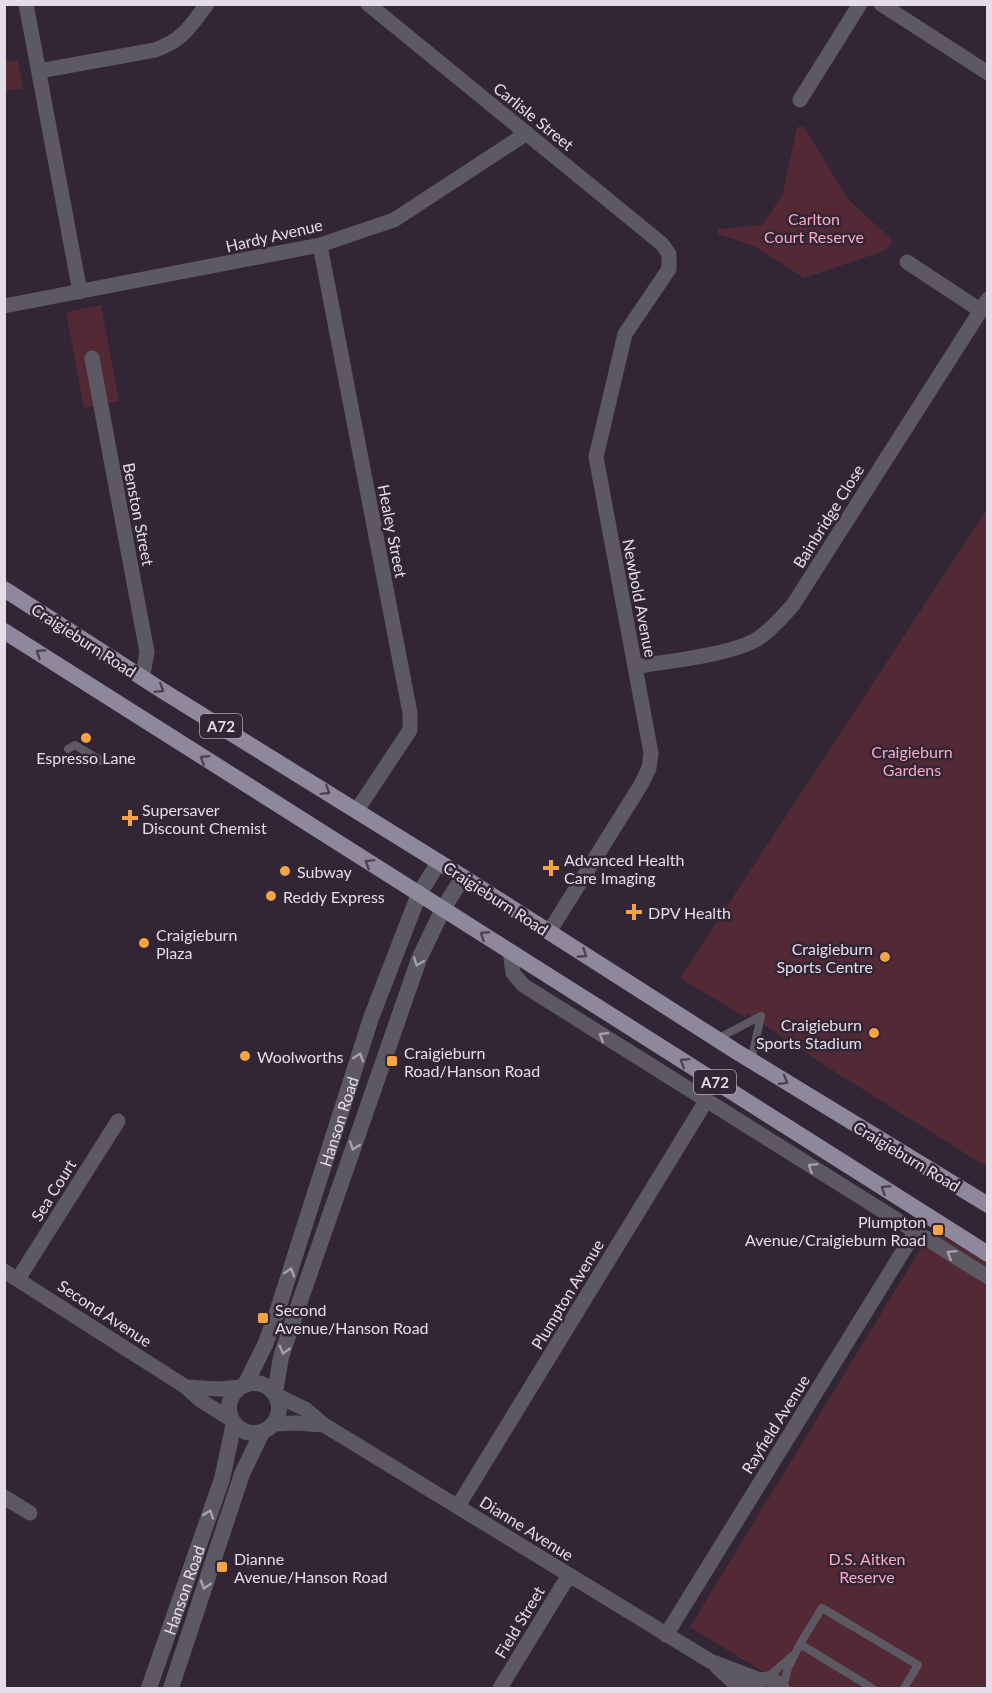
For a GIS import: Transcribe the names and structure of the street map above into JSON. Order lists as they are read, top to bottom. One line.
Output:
{"streets":{"main road":["Craigieburn Road","A72"],"street":["Carlisle Street","Hardy Avenue","Benston Street","Bainbridge Close","Healey Street","Newbold Avenue","Hanson Road","Sea Court","Plumpton Avenue","Second Avenue","Rayfield Avenue","Dianne Avenue","Field Street"]},"crossings":[["Carlisle Street","Hardy Avenue"],["Carlisle Street","Newbold Avenue"],["Hardy Avenue","Healey Street"],["Benston Street","Craigieburn Road"],["Bainbridge Close","Newbold Avenue"],["Healey Street","Craigieburn Road"],["Newbold Avenue","Craigieburn Road"],["Craigieburn Road","Hanson Road"],["A72","Hanson Road"],["Hanson Road","Second Avenue"],["Hanson Road","Dianne Avenue"],["Sea Court","Second Avenue"],["Plumpton Avenue","Dianne Avenue"],["Second Avenue","Dianne Avenue"],["Rayfield Avenue","Dianne Avenue"],["Dianne Avenue","Field Street"]],"parks":["Carlton Court Reserve","Craigieburn Gardens","D.S. Aitken Reserve"],"places":{"other":["Espresso Lane","Subway","Reddy Express","Craigieburn Plaza","Craigieburn Sports Centre","Craigieburn Sports Stadium","Woolworths"],"health":["Supersaver Discount Chemist","Advanced Health Care Imaging","DPV Health"],"transit":["Craigieburn Road/Hanson Road","Plumpton Avenue/Craigieburn Road","Second Avenue/Hanson Road","Dianne Avenue/Hanson Road"]}}
